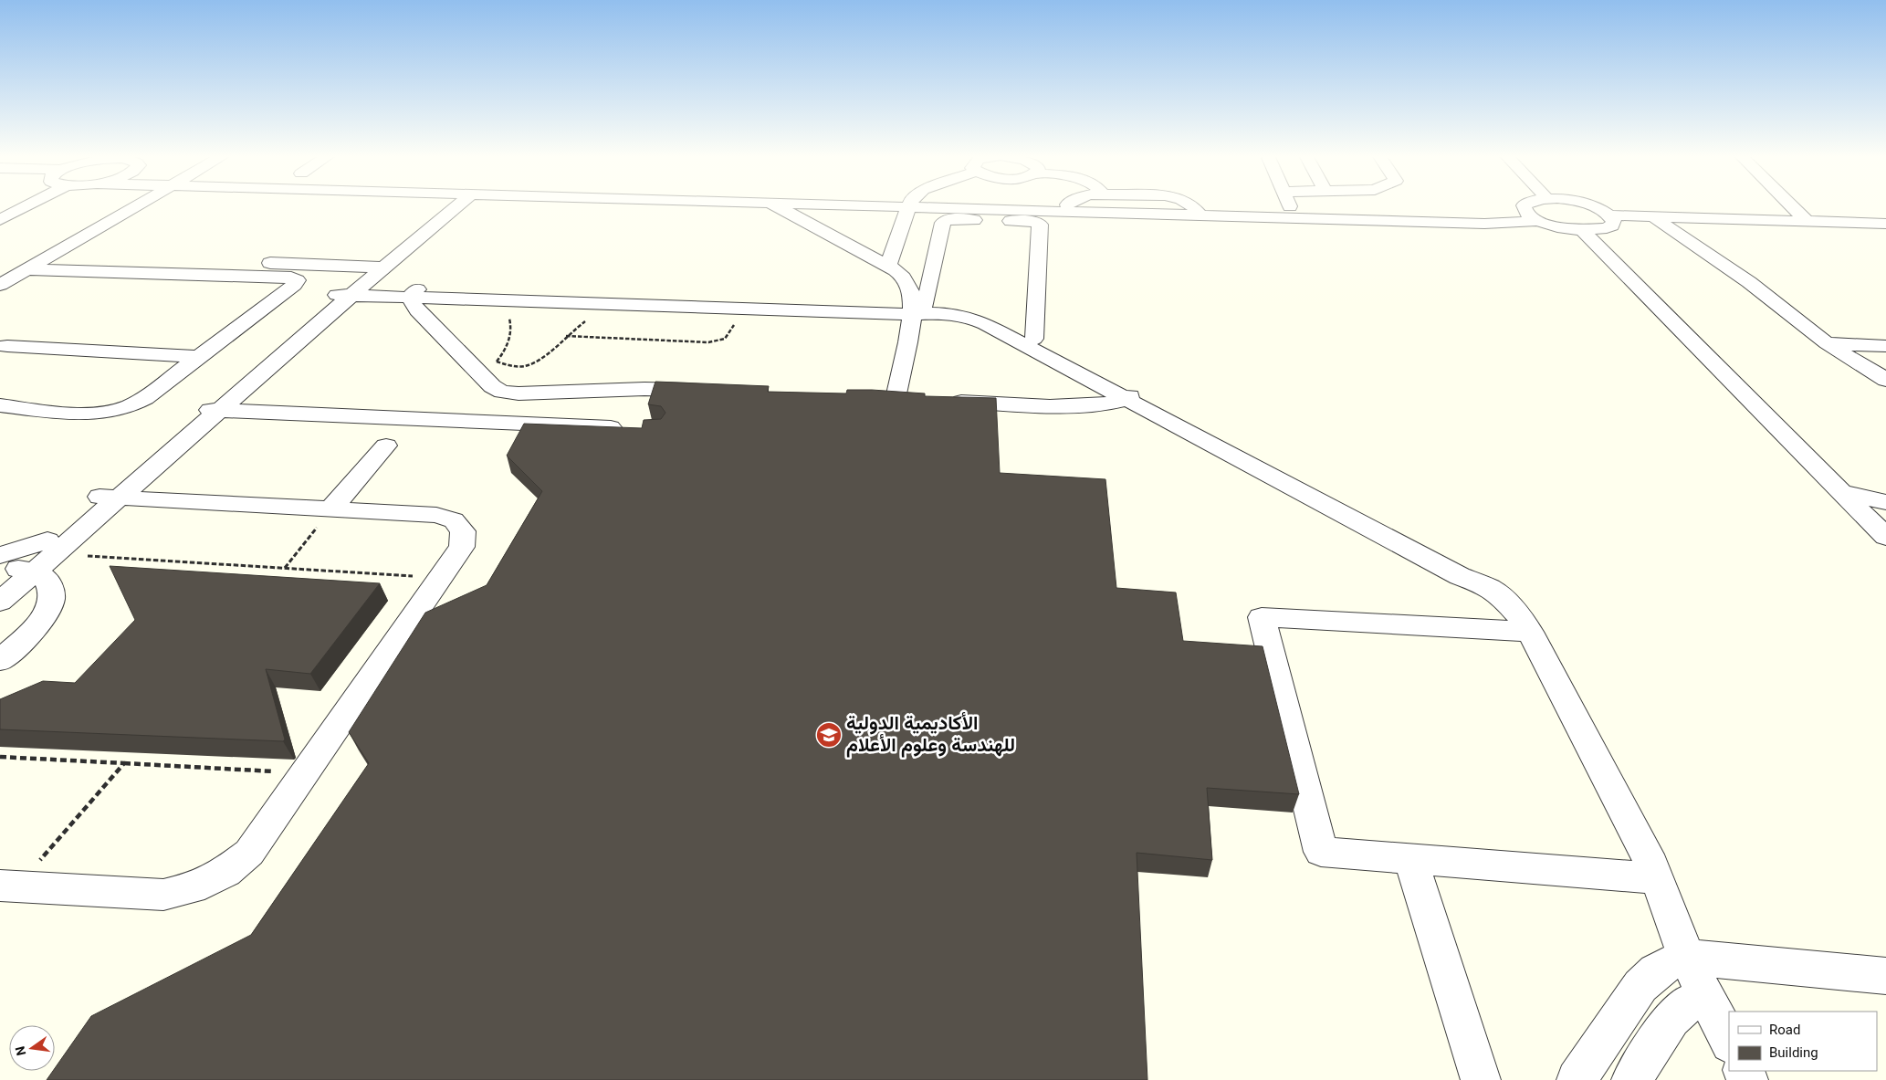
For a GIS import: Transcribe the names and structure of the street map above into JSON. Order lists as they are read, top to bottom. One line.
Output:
{"places":{"school or university":["الأكاديمية الدولية للهندسة وعلوم الأعلام"]},"legend":["Road","Building"],"north":"left"}
